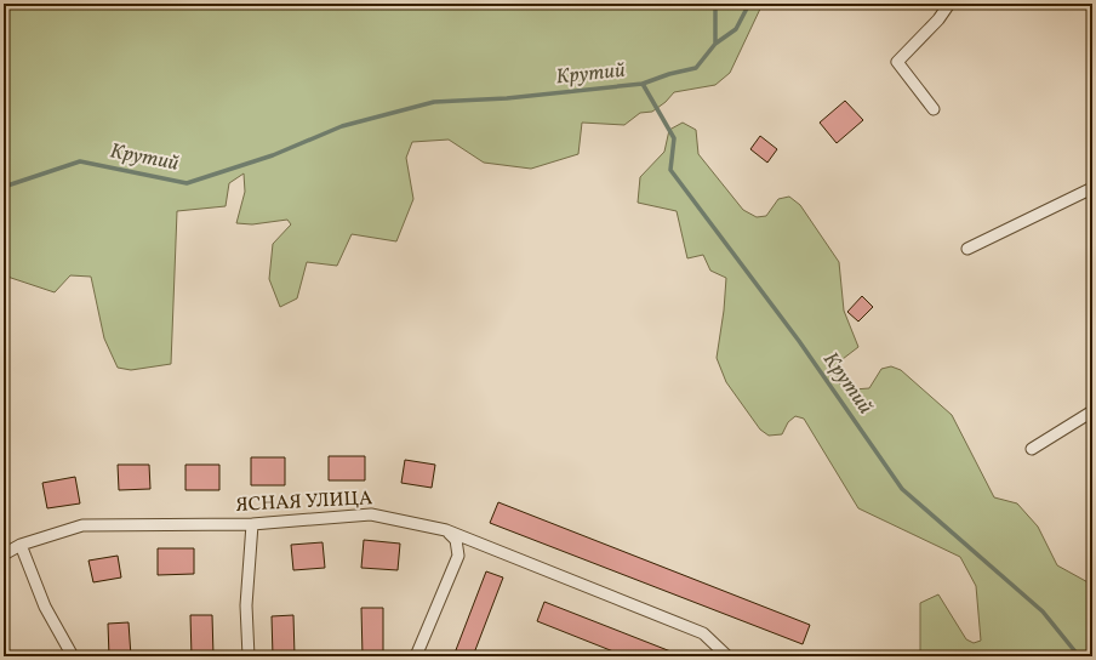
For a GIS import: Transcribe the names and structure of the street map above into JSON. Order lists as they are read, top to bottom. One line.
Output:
{"streets":{"street":["ЯСНАЯ УЛИЦА"]},"water":["Крутий"]}
